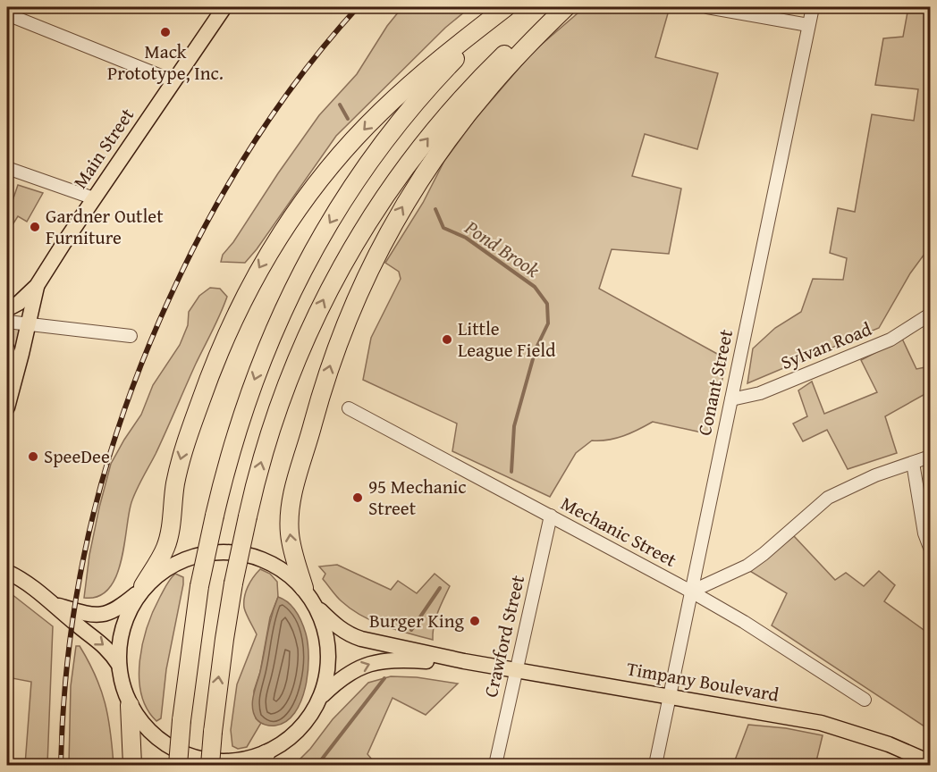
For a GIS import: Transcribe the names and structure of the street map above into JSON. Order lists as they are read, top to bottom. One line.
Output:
{"streets":{"main road":["Main Street","Timpany Boulevard"],"street":["Sylvan Road","Conant Street","Mechanic Street","Crawford Street"]},"crossings":[["Sylvan Road","Conant Street"],["Conant Street","Mechanic Street"],["Conant Street","Timpany Boulevard"],["Mechanic Street","Crawford Street"],["Crawford Street","Timpany Boulevard"]],"water":["Pond Brook"],"places":["Mack Prototype, Inc.","Gardner Outlet Furniture","Little League Field","SpeeDee","95 Mechanic Street","Burger King"]}
